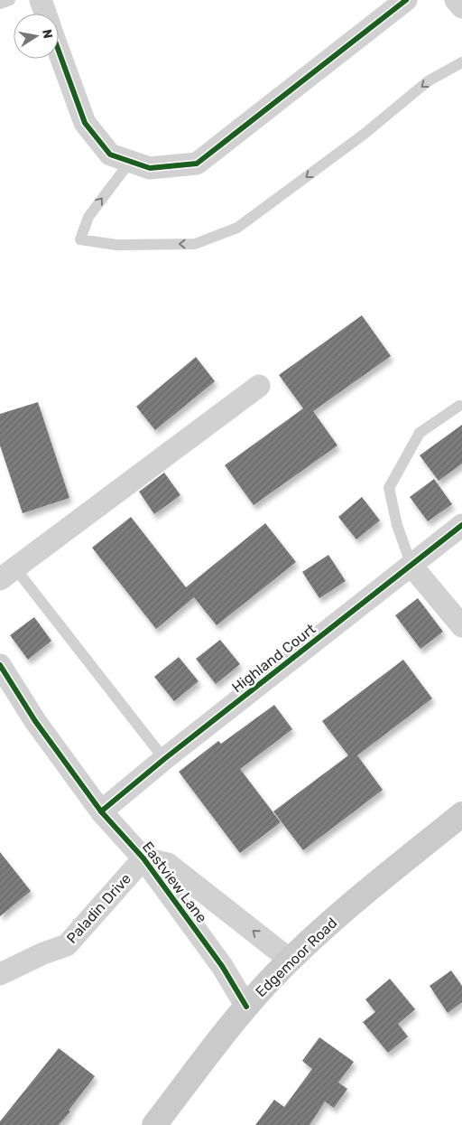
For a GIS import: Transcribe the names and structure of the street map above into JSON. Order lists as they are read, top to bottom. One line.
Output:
{"streets":{"main road":["Edgemoor Road"],"street":["Highland Court","Eastview Lane","Paladin Drive"]},"crossings":[["Highland Court","Eastview Lane"],["Eastview Lane","Paladin Drive"],["Eastview Lane","Edgemoor Road"]],"north":"right"}
